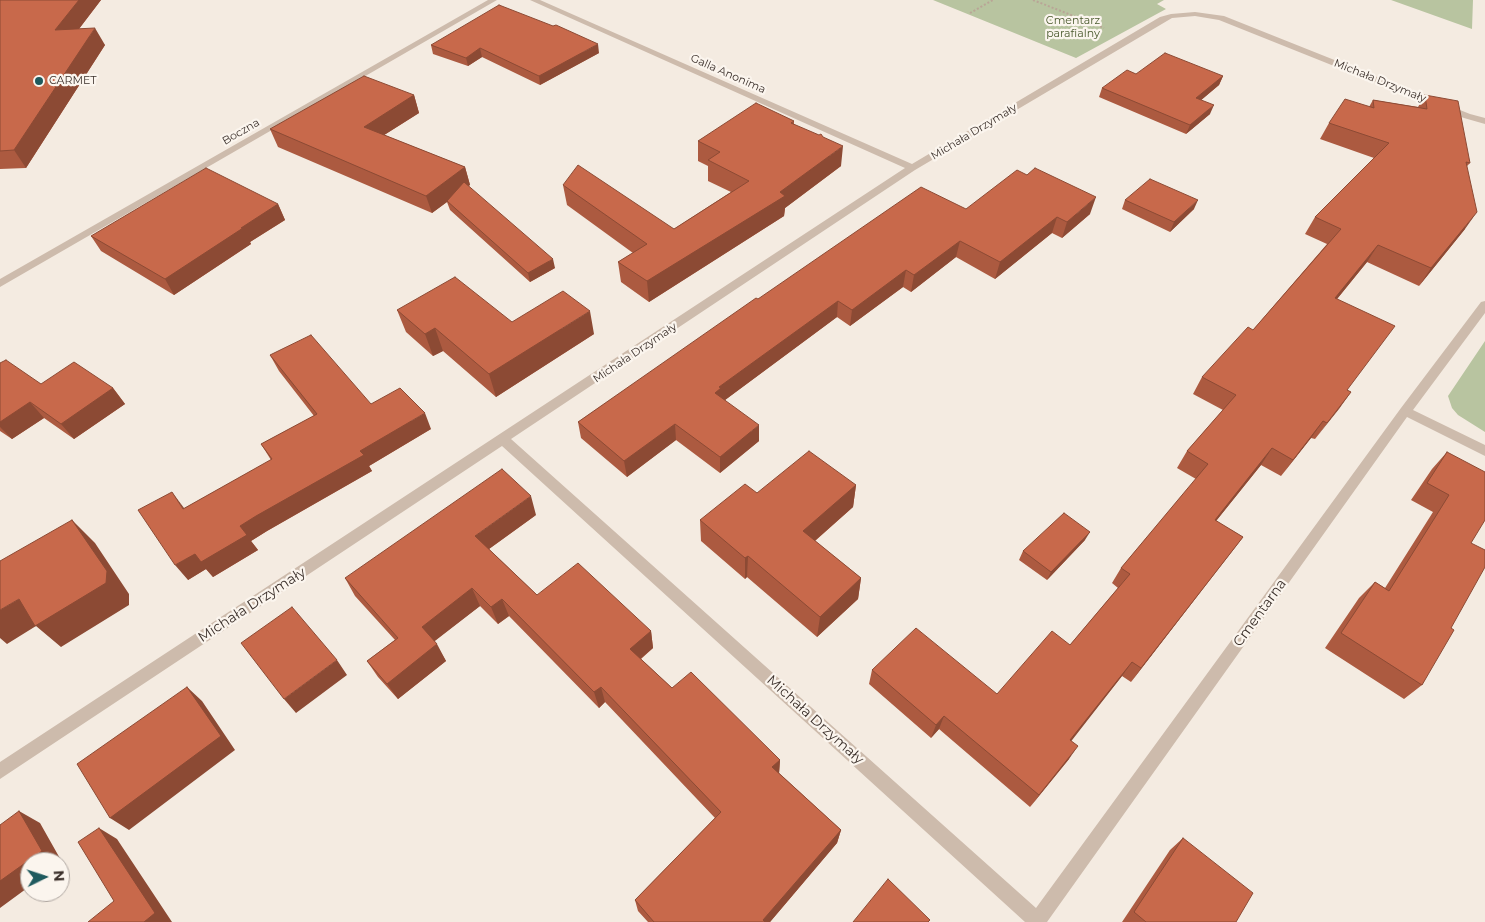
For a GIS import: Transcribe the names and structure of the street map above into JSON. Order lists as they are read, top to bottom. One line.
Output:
{"streets":{"street":["Galla Anonima","Michała Drzymały","Boczna","Cmentarna"]},"crossings":[["Galla Anonima","Michała Drzymały"],["Michała Drzymały","Cmentarna"]],"parks":["Cmentarz parafialny"],"places":["CARMET"],"north":"right"}
